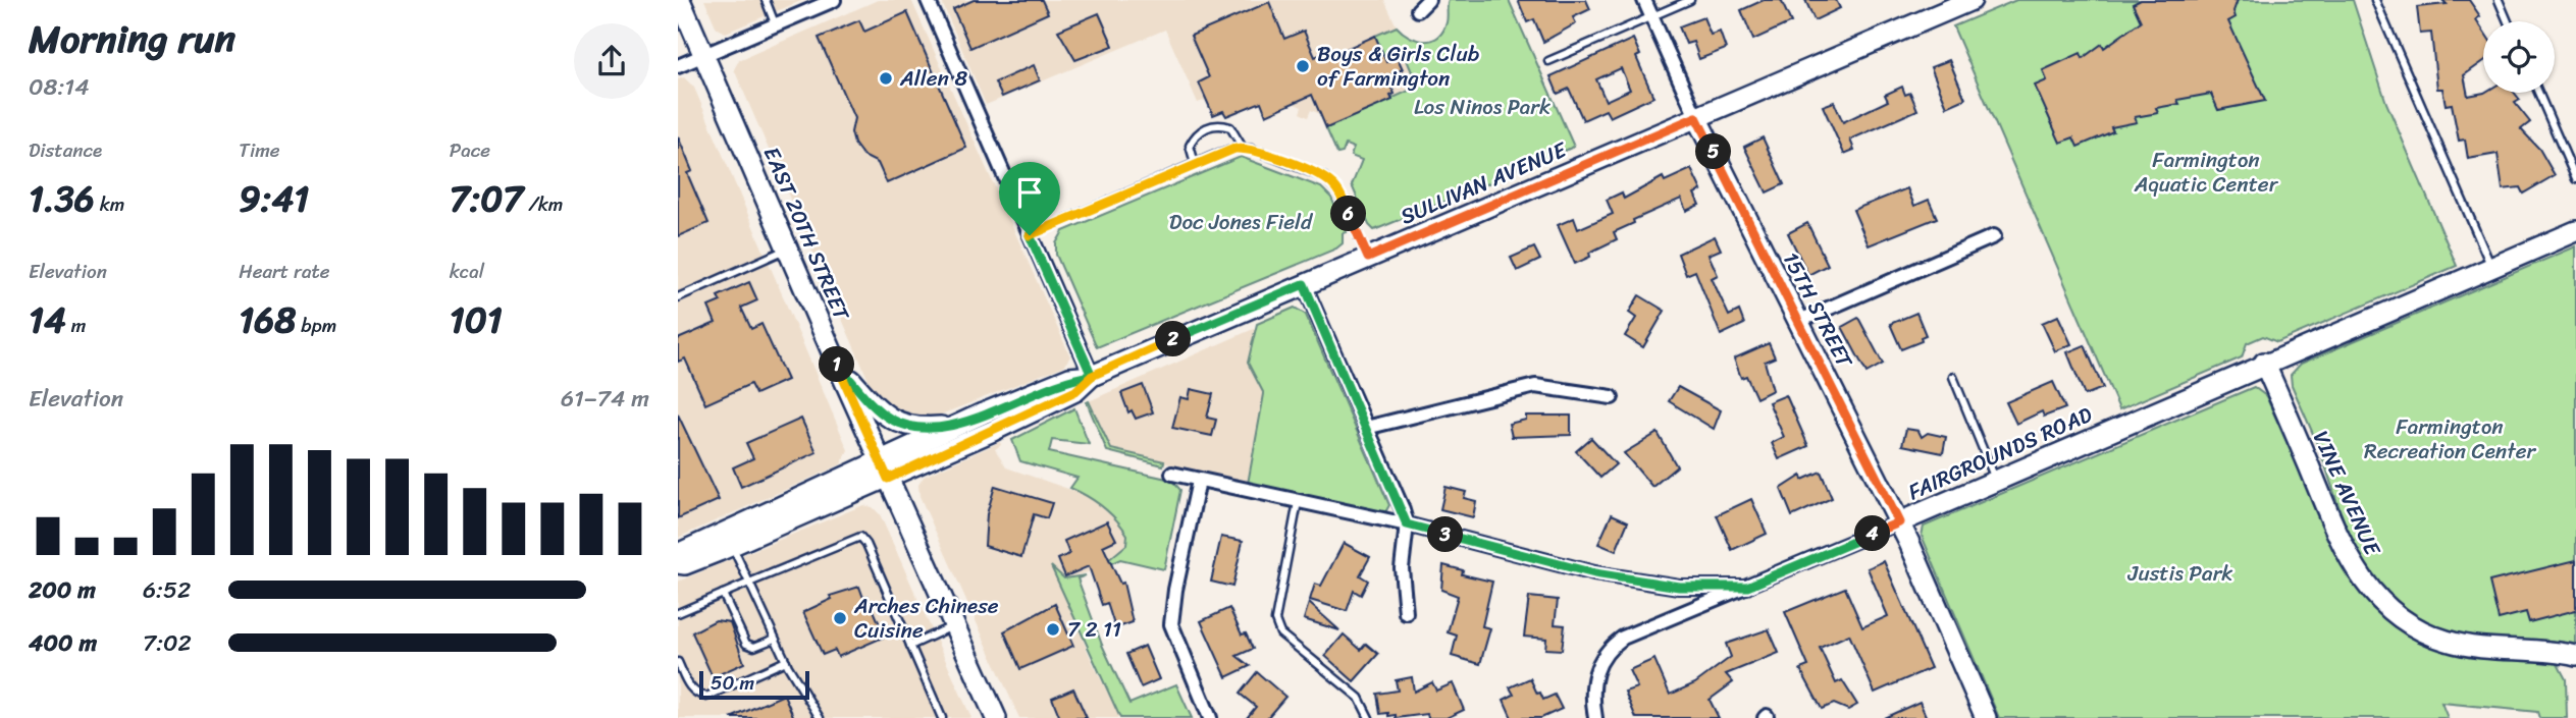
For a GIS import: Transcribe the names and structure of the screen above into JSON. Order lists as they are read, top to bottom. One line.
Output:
{"streets":{"main road":["SULLIVAN AVENUE","EAST 20TH STREET","15TH STREET","FAIRGROUNDS ROAD","VINE AVENUE"]},"crossings":[["SULLIVAN AVENUE","EAST 20TH STREET"],["SULLIVAN AVENUE","15TH STREET"],["15TH STREET","FAIRGROUNDS ROAD"],["FAIRGROUNDS ROAD","VINE AVENUE"]],"parks":["Los Ninos Park","Farmington Aquatic Center","Doc Jones Field","Farmington Recreation Center","Justis Park"],"places":["Boys & Girls Club of Farmington","Allen 8","Arches Chinese Cuisine","7 2 11"],"scale_bar":"50 m","page":{"heading":["Morning run","08:14"],"stats":[["Distance","1.36 km"],["Time","9:41"],["Pace","7:07 /km"],["Elevation","14 m"],["Heart rate","168 bpm"],["kcal","101"]],"pins":["5","6","2","1","4","3"],"chart":["Elevation","61–74 m"],"list":[{"name":"200 m","note":"6:52"},{"name":"400 m","note":"7:02"}],"scale":"50 m"}}
